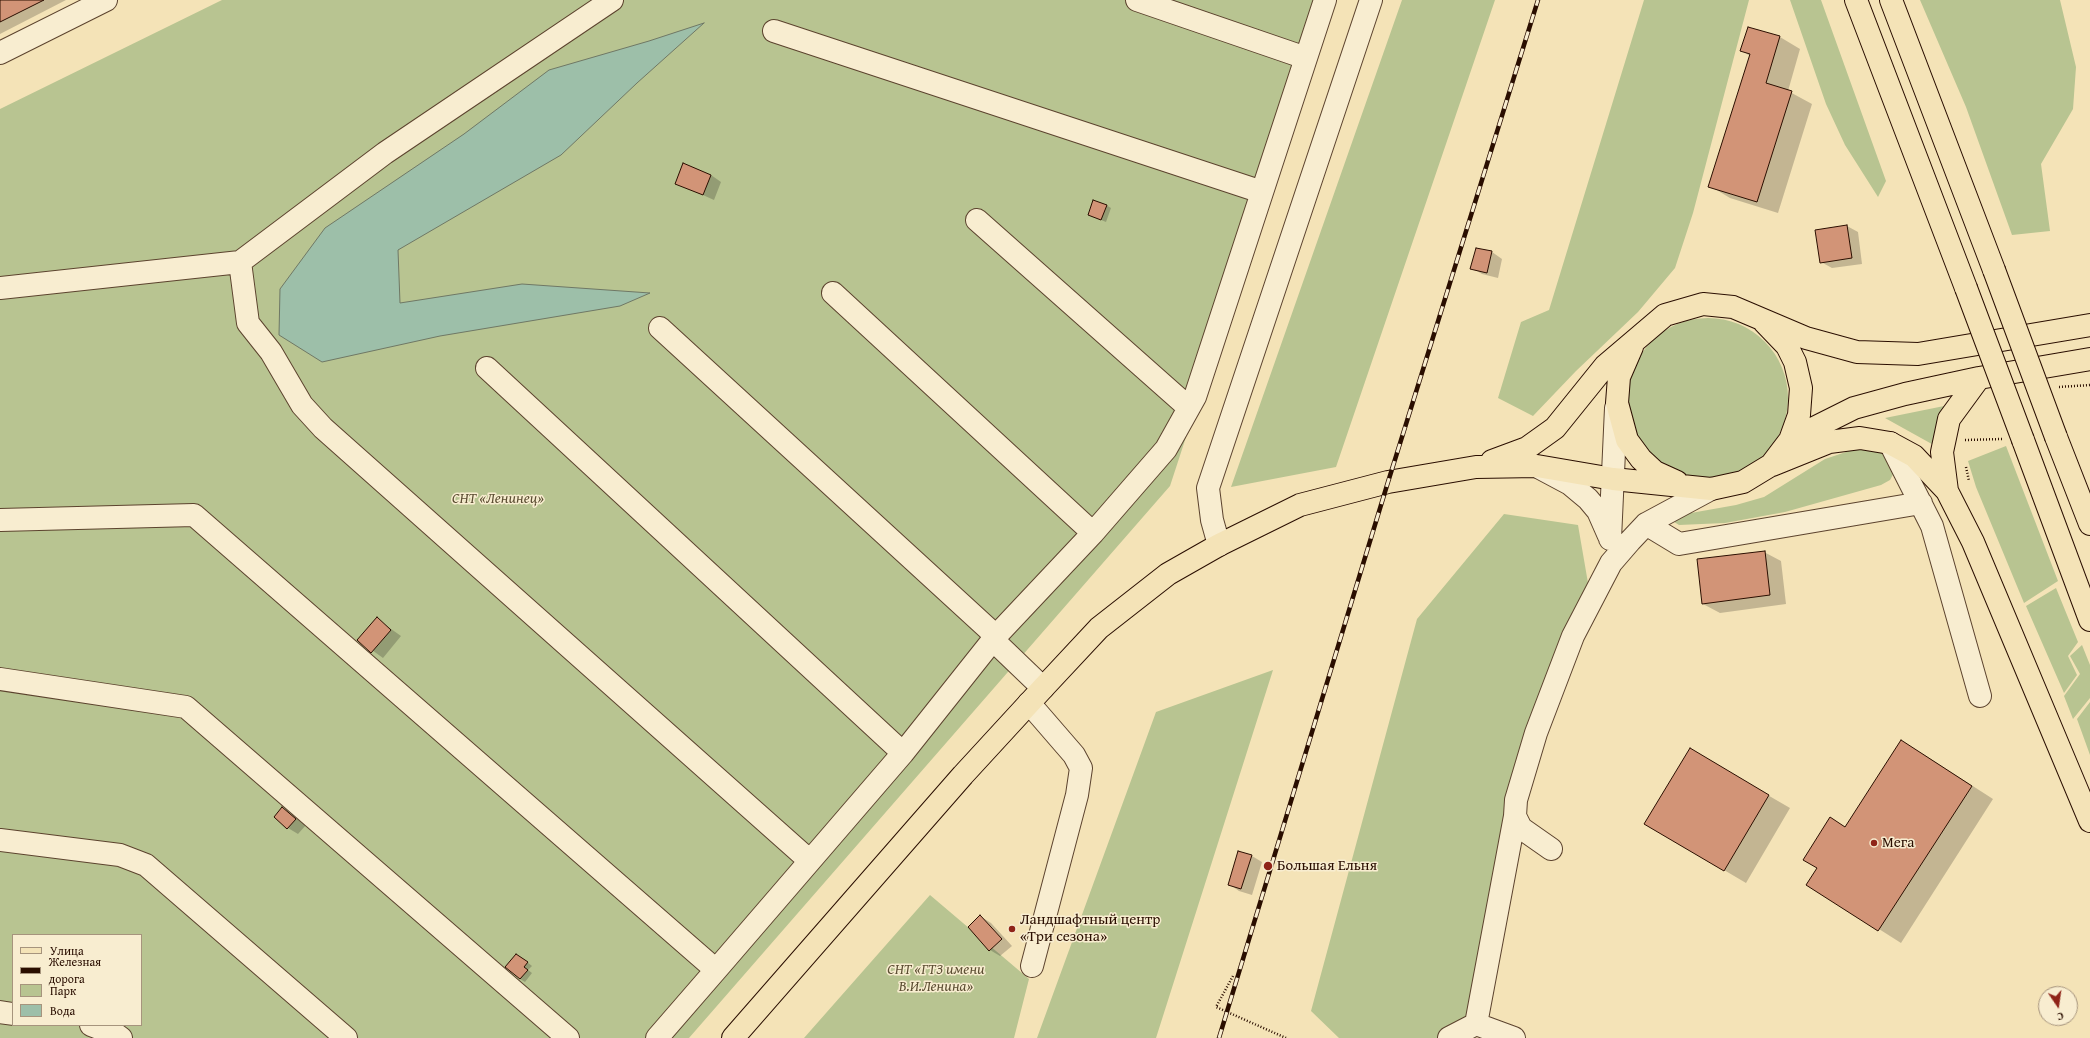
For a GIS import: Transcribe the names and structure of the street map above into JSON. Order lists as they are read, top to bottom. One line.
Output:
{"parks":["СНТ «Ленинец»","СНТ «ГТЗ имени В.И.Ленина»"],"places":["Мега","Большая Ельня","Ландшафтный центр «Три сезона»"],"legend":["Улица","Железная дорога","Парк","Вода"],"north":"bottom"}
